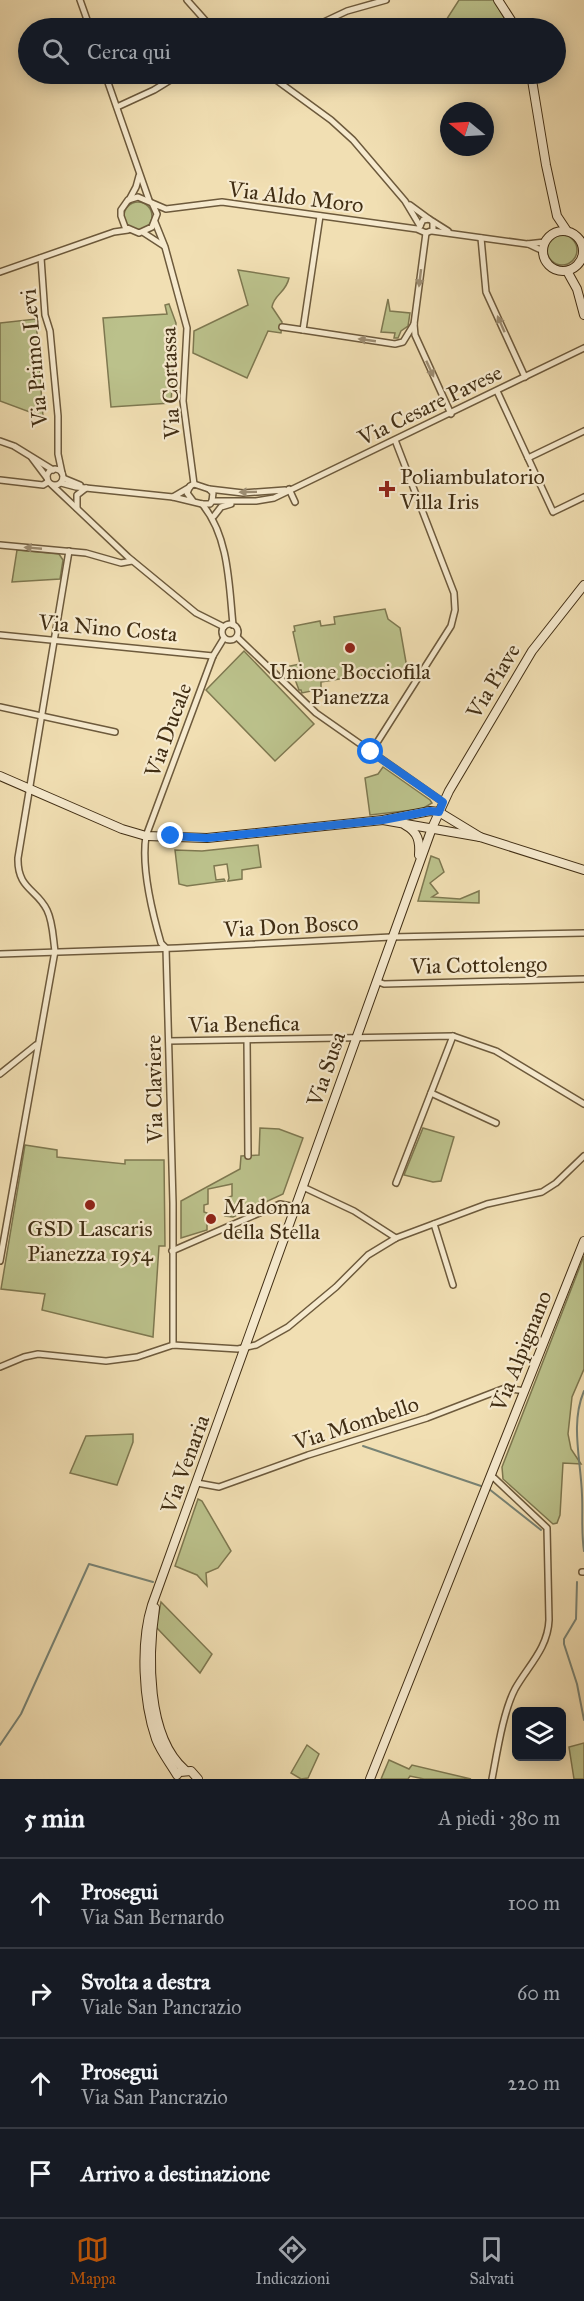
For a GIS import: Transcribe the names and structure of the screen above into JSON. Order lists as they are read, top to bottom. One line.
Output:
{"streets":{"street":["Via Aldo Moro","Via Primo Levi","Via Cortassa","Via Cesare Pavese","Via Nino Costa","Via Piave","Via Ducale","Via Don Bosco","Via Cottolengo","Via Benefica","Via Susa","Via Claviere","Via Alpignano","Via Mombello","Via Venaria"]},"crossings":[["Via Primo Levi","Via Cesare Pavese"],["Via Cortassa","Via Cesare Pavese"],["Via Nino Costa","Via Ducale"],["Via Piave","Via Susa"],["Via Ducale","Via Claviere"],["Via Don Bosco","Via Susa"],["Via Don Bosco","Via Claviere"],["Via Cottolengo","Via Susa"],["Via Benefica","Via Susa"],["Via Benefica","Via Claviere"],["Via Susa","Via Venaria"],["Via Alpignano","Via Mombello"],["Via Mombello","Via Venaria"]],"places":{"health":["Poliambulatorio Villa Iris"],"other":["Unione Bocciofila Pianezza","GSD Lascaris Pianezza 1954","Madonna della Stella"]},"north":"left","page":{"search":"Cerca qui","heading":["5 min","A piedi · 380 m"],"list":[["Prosegui","Via San Bernardo","100 m"],["Svolta a destra","Viale San Pancrazio","60 m"],["Prosegui","Via San Pancrazio","220 m"],"Arrivo a destinazione"],"nav":["Mappa","Indicazioni","Salvati"]}}
